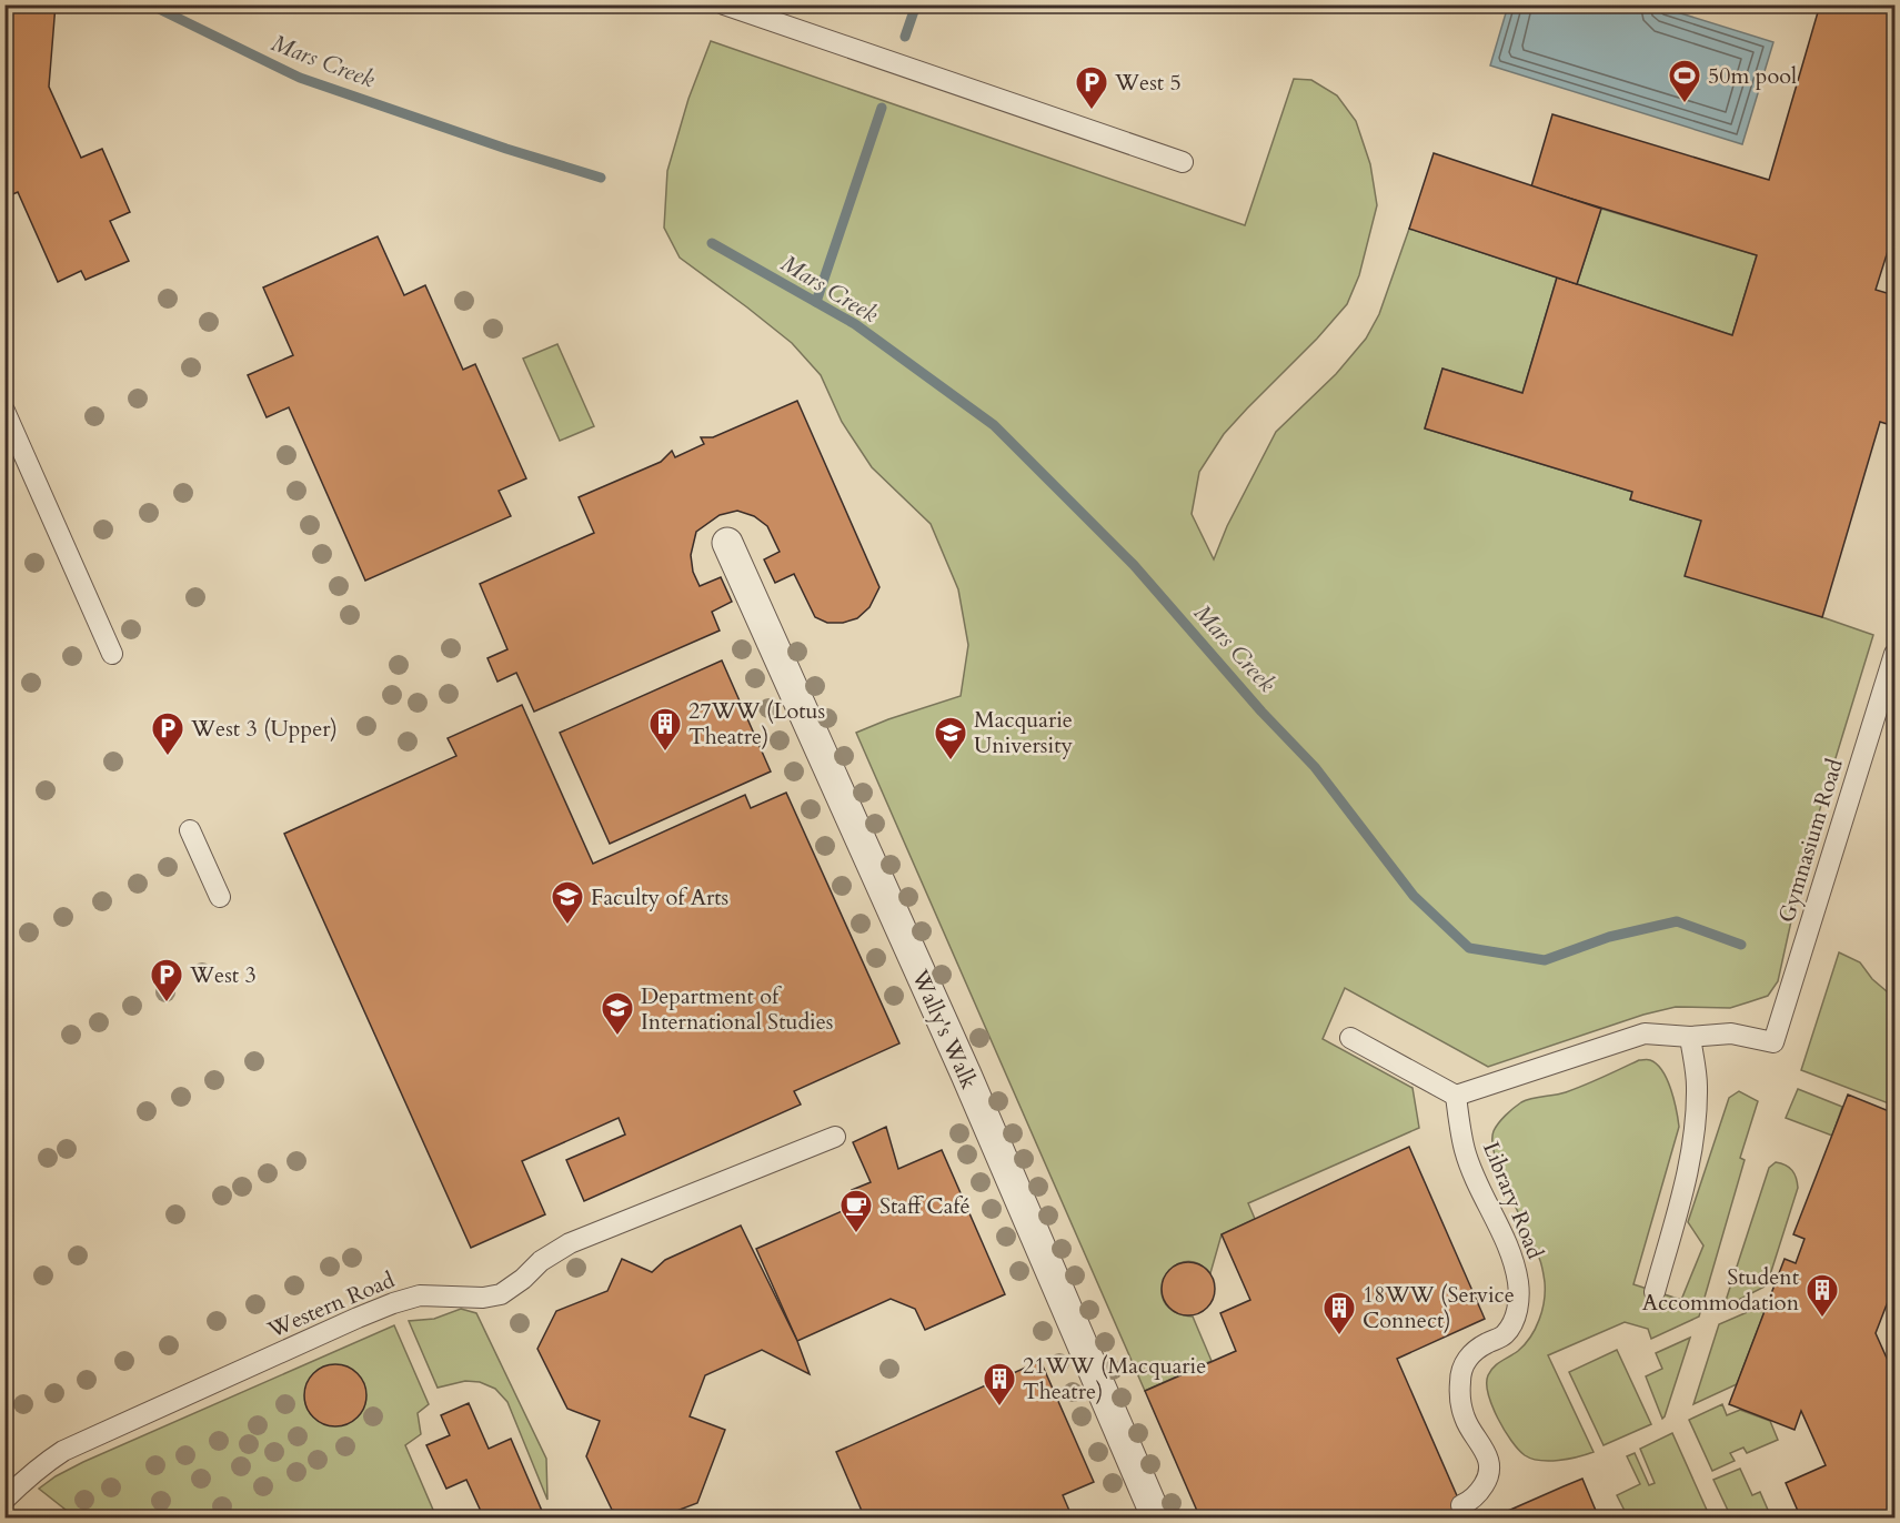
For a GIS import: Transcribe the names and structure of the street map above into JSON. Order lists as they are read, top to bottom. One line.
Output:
{"streets":{"street":["Wally's Walk"],"lane":["Gymnasium Road","Library Road","Western Road"]},"water":["Mars Creek"],"places":{"sports":["50m pool"],"parking":["West 5","West 3 (Upper)","West 3"],"building":["27WW (Lotus Theatre)","Student Accommodation","18WW (Service Connect)","21WW (Macquarie Theatre)"],"school or university":["Macquarie University","Faculty of Arts","Department of International Studies"],"cafe":["Staff Café"]}}
